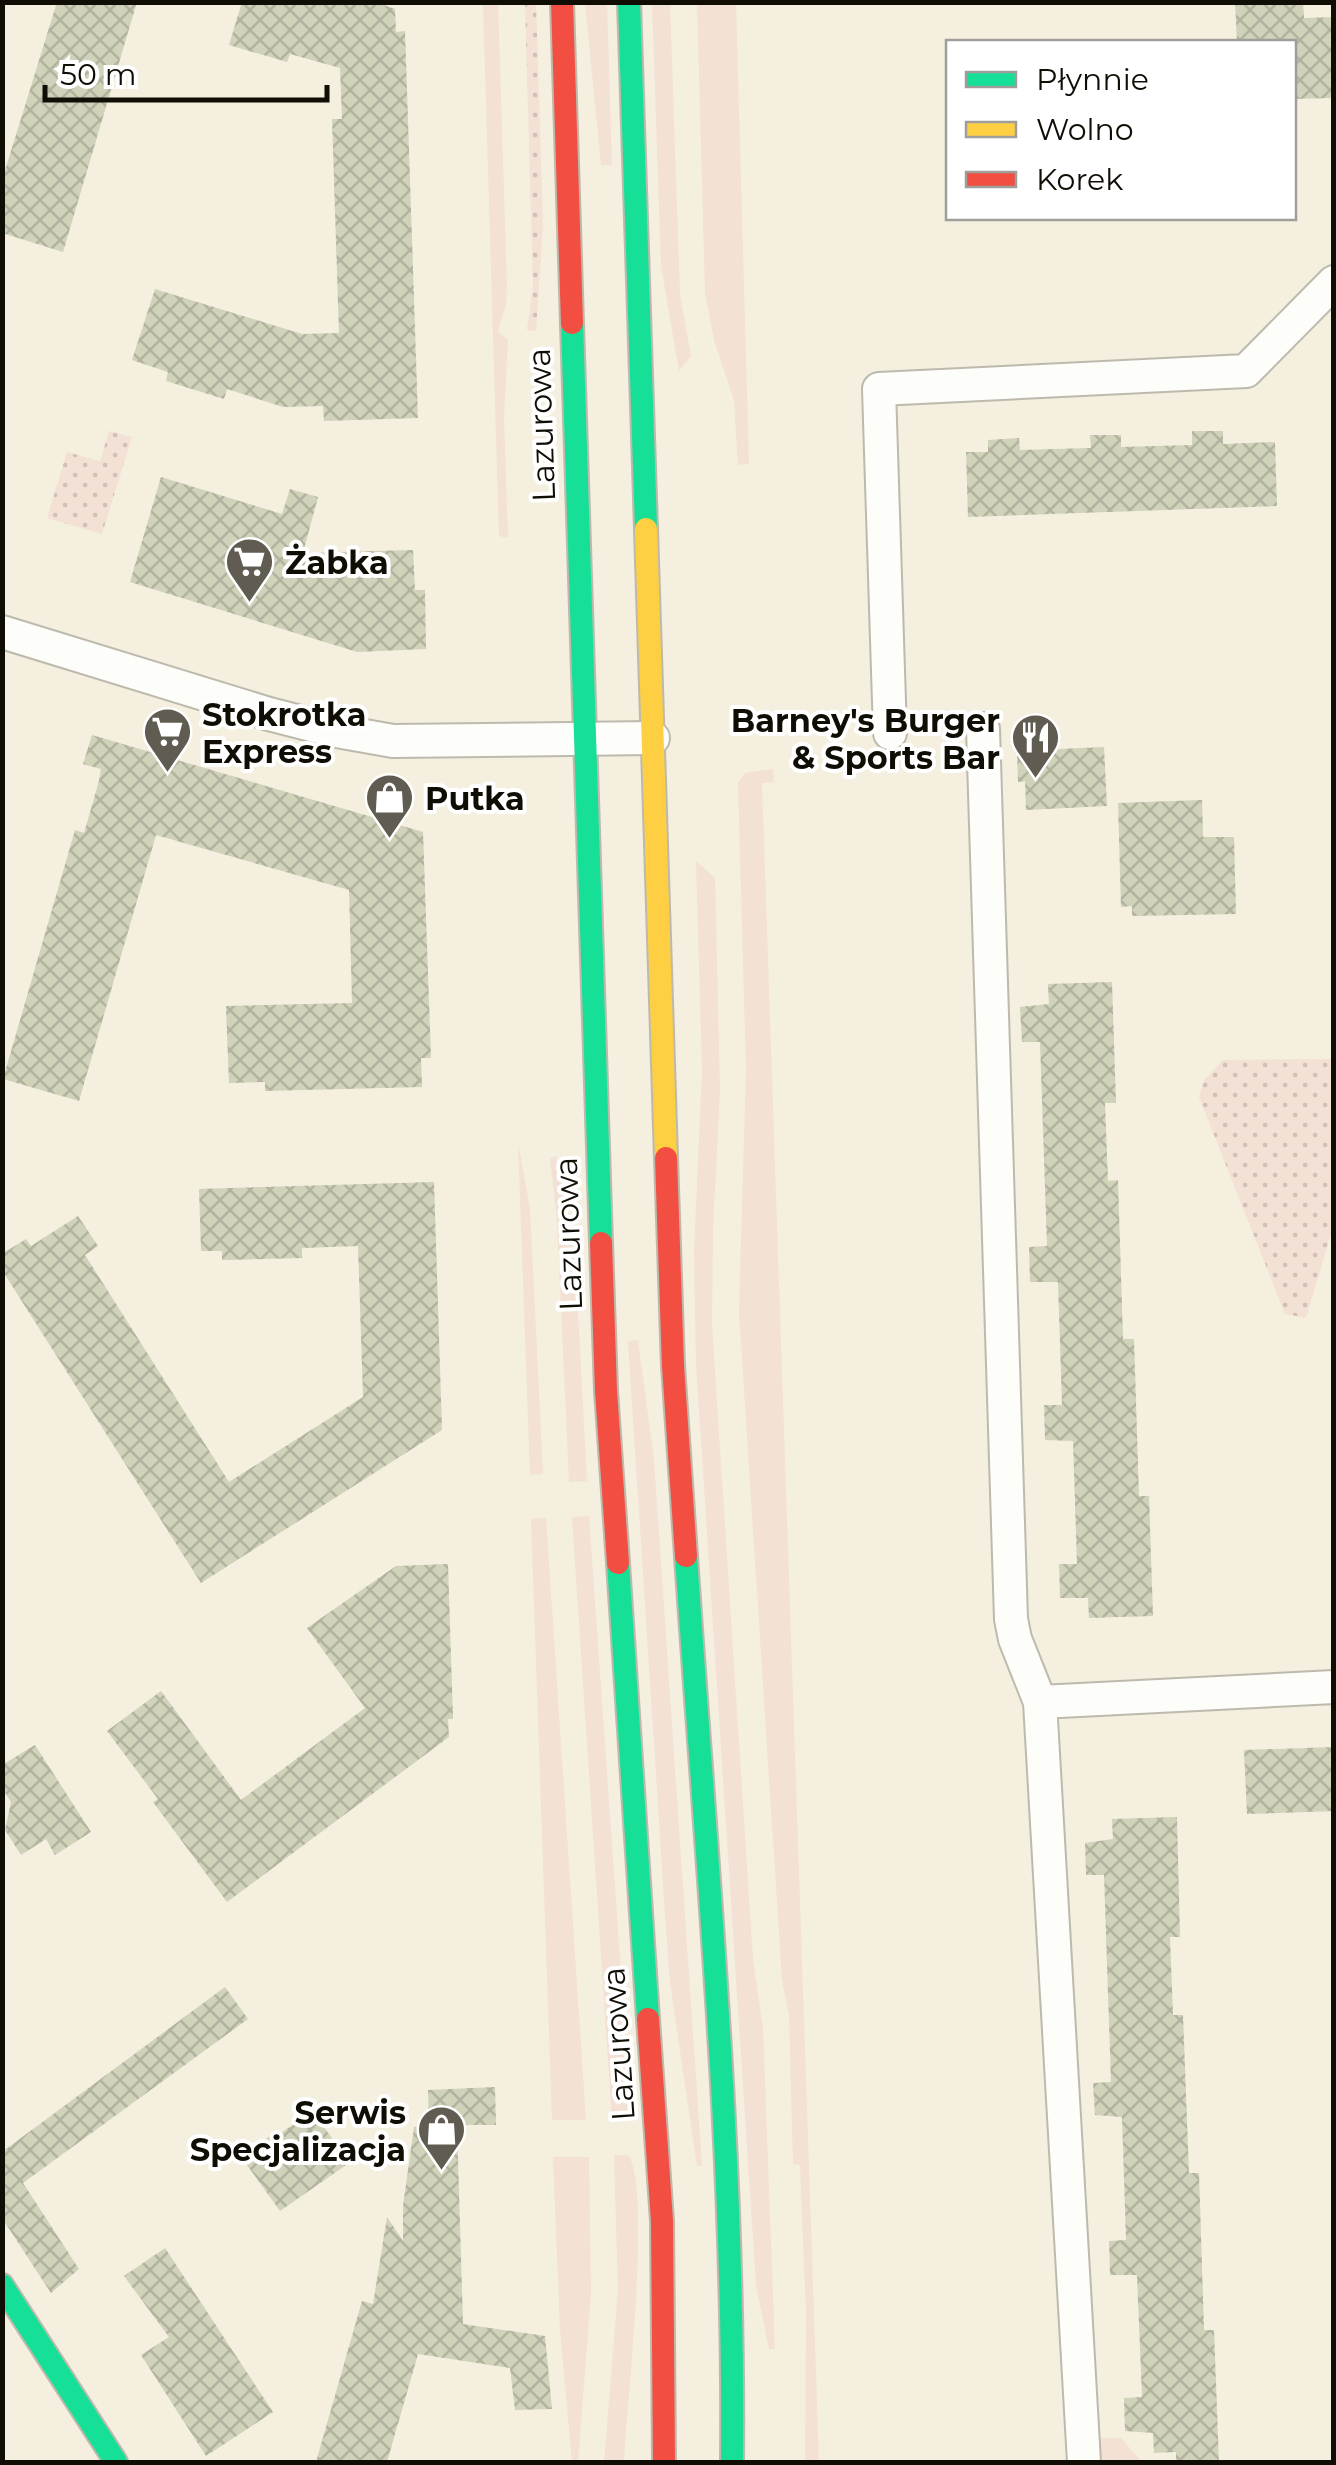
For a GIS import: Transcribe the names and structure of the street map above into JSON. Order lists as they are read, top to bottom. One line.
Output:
{"streets":{"main road":["Lazurowa"]},"places":{"supermarket":["Żabka","Stokrotka Express"],"restaurant":["Barney's Burger & Sports Bar"],"shop":["Putka","Serwis Specjalizacja"]},"legend":["Płynnie","Wolno","Korek"],"scale_bar":"50 m"}
